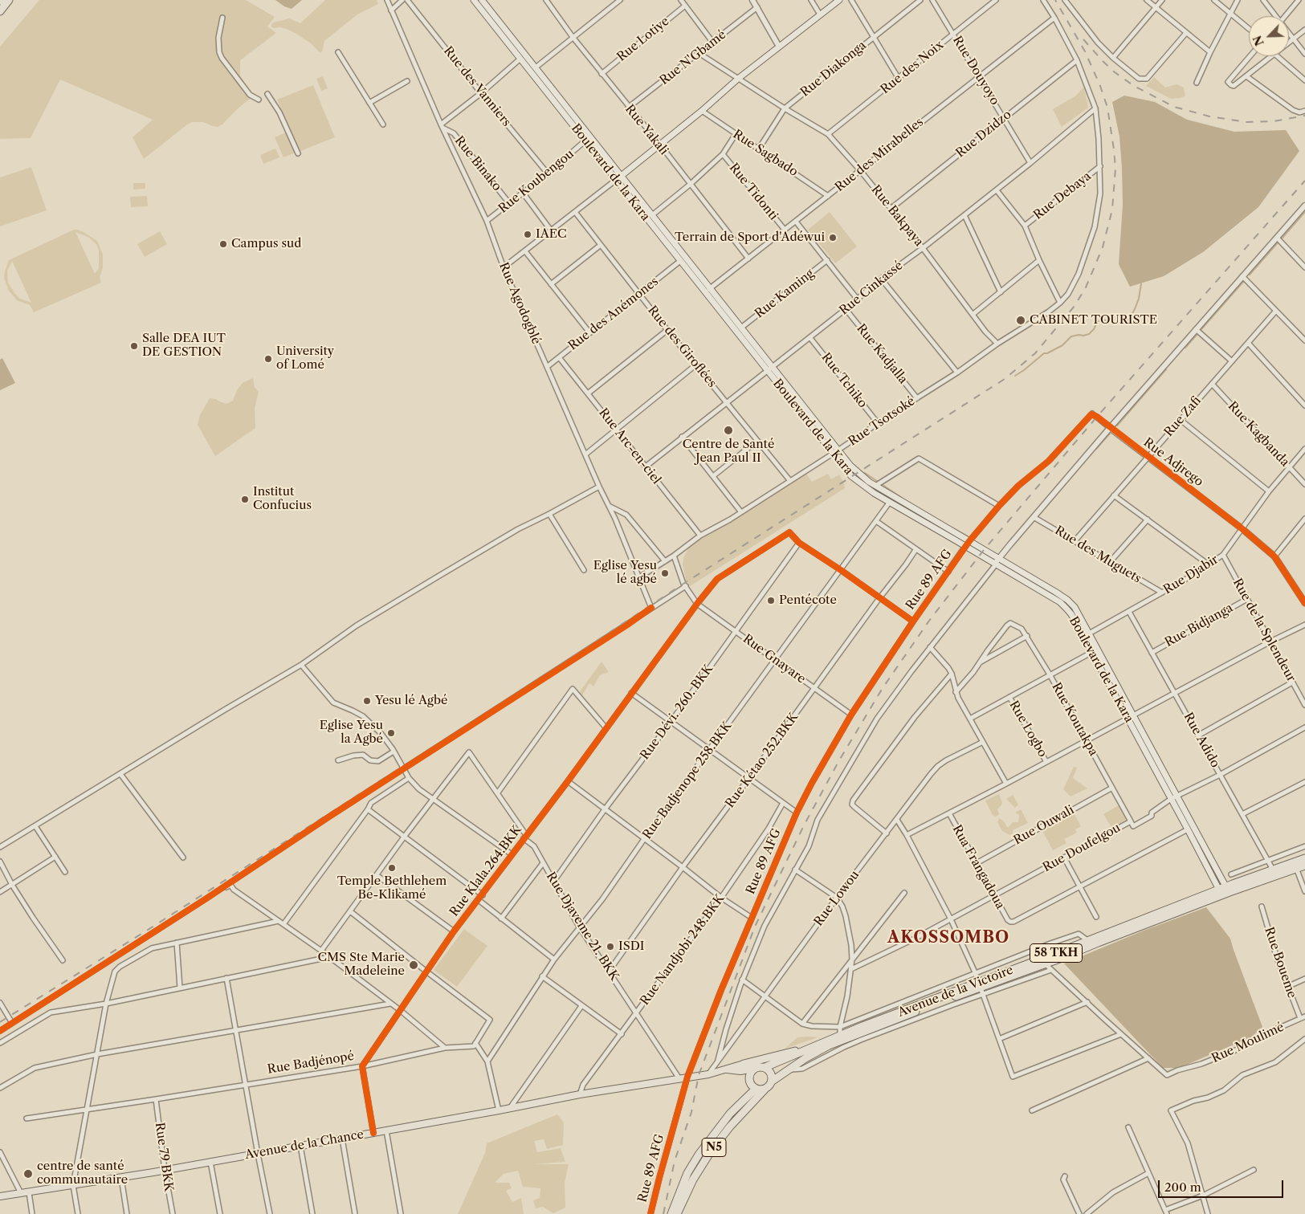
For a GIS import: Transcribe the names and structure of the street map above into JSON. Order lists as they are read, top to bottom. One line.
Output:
{"streets":{"highway":["58 TKH","Avenue de la Victoire","N5"],"main road":["Boulevard de la Kara","Avenue de la Chance"],"street":["Rue Lotiye","Rue N'Gbamé","Rue des Noix","Rue Diakonga","Rue Douyoyo","Rue des Vanniers","Rue Yakali","Rue Dzidzo","Rue Sagbado","Rue des Mirabelles","Rue Binako","Rue Koubengou","Rue Tidonti","Rue Debaya","Rue Bakpaya","Rue Cinkassé","Rue Kaming","Rue Agodogblé","Rue des Anémones","Rue des Giroflées","Rue Kadjalla","Rue Tchiko","Rue Zafi","Rue Tsotsoké","Rue Kagbanda","Rue Arc-en-ciel","Rue Adjrego","Rue des Muguets","Rue Djabir","Rue 89 AFG","Rue Bidjanga","Rue de la Splendeur","Rue Gnayare","Rue Dévi. 260. BKK","Rue Koutakpa","Rue Logbo","Rue Adido","Rue Kétao 252.BKK","Rue Badjenope 258.BKK","Rue Ouwali","Rue Doufelgou","Rua Frangadoua","Rue Klala.264.BKK","Rue Lowou","Rue Djaveme 21. BKK","Rue Nandjobi 248.BKK","Rue Boueme","Rue Moulimé","Rue Badjénopé","Rue 79 BKK"]},"crossings":[["Rue Lotiye","Rue Yakali"],["Rue N'Gbamé","Rue Yakali"],["Rue N'Gbamé","Rue Bakpaya"],["Rue des Noix","Rue Douyoyo"],["Rue des Noix","Rue Bakpaya"],["Rue Diakonga","Rue Sagbado"],["Rue Diakonga","Rue Bakpaya"],["Rue Douyoyo","Rue Dzidzo"],["Rue Douyoyo","Rue des Mirabelles"],["Rue Douyoyo","Rue Cinkassé"],["Rue des Vanniers","Rue Koubengou"],["Rue Yakali","Rue des Mirabelles"],["Rue Dzidzo","Rue Bakpaya"],["Rue Dzidzo","Rue Tsotsoké"],["Rue Sagbado","Rue des Mirabelles"],["Rue des Mirabelles","Boulevard de la Kara"],["Rue des Mirabelles","Rue Tidonti"],["Rue des Mirabelles","Rue Bakpaya"],["Rue des Mirabelles","Rue Tsotsoké"],["Rue Binako","Rue Koubengou"],["Rue Binako","Rue Agodogblé"],["Boulevard de la Kara","Rue Koubengou"],["Boulevard de la Kara","Rue Cinkassé"],["Boulevard de la Kara","Rue Kaming"],["Boulevard de la Kara","Rue des Anémones"],["Boulevard de la Kara","Rue Tsotsoké"],["Boulevard de la Kara","Rue Djabir"],["Boulevard de la Kara","Rue 89 AFG"],["Boulevard de la Kara","Rue Badjenope 258.BKK"],["Boulevard de la Kara","Rue Doufelgou"],["Boulevard de la Kara","Avenue de la Victoire"],["Rue Koubengou","Rue Agodogblé"],["Rue Debaya","Rue Tsotsoké"],["Rue Bakpaya","Rue Cinkassé"],["Rue Bakpaya","Rue Tsotsoké"],["Rue Cinkassé","Rue des Giroflées"],["Rue Cinkassé","Rue Kadjalla"],["Rue Cinkassé","Rue Tchiko"],["Rue Cinkassé","Rue Tsotsoké"],["Rue Cinkassé","Rue Arc-en-ciel"],["Rue Agodogblé","Rue des Anémones"],["Rue Agodogblé","Rue Tsotsoké"],["Rue des Anémones","Rue des Giroflées"],["Rue des Anémones","Rue Arc-en-ciel"],["Rue des Giroflées","Rue Tsotsoké"],["Rue Kadjalla","Rue Tsotsoké"],["Rue Tchiko","Rue Tsotsoké"],["Rue Zafi","Rue Kagbanda"],["Rue Zafi","Rue Adjrego"],["Rue Zafi","Rue des Muguets"],["Rue Tsotsoké","Rue Arc-en-ciel"],["Rue Tsotsoké","Rue Gnayare"],["Rue Kagbanda","Rue Djabir"],["Rue Adjrego","Rue Djabir"],["Rue Adjrego","Rue 89 AFG"],["Rue des Muguets","Rue Djabir"],["Rue Djabir","Rue de la Splendeur"],["Rue Djabir","Rue Adido"],["Rue 89 AFG","Rue Gnayare"],["Rue 89 AFG","Avenue de la Chance"],["Rue Bidjanga","Rue de la Splendeur"],["Rue Bidjanga","Rue Adido"],["Rue Gnayare","Rue Dévi. 260. BKK"],["Rue Gnayare","Rue Kétao 252.BKK"],["Rue Gnayare","Rue Badjenope 258.BKK"],["Rue Gnayare","Rue Klala.264.BKK"],["Rue Dévi. 260. BKK","Rue Klala.264.BKK"],["Rue Dévi. 260. BKK","Rue Djaveme 21. BKK"],["Rue Koutakpa","Rue Ouwali"],["Rue Koutakpa","Rue Doufelgou"],["Rue Adido","Rue Doufelgou"],["Rue Adido","Avenue de la Victoire"],["Rue Kétao 252.BKK","Rue Djaveme 21. BKK"],["Rue Badjenope 258.BKK","Rue Djaveme 21. BKK"],["Rue Ouwali","Rua Frangadoua"],["Rue Doufelgou","Rua Frangadoua"],["Rue Klala.264.BKK","Rue Djaveme 21. BKK"],["Rue Klala.264.BKK","Rue Badjénopé"],["Rue Lowou","Avenue de la Chance"],["Rue Djaveme 21. BKK","Rue Nandjobi 248.BKK"],["Rue Djaveme 21. BKK","Avenue de la Chance"],["Rue Nandjobi 248.BKK","Avenue de la Chance"],["Rue Boueme","Rue Moulimé"],["Avenue de la Victoire","Avenue de la Chance"],["Avenue de la Victoire","N5"],["Rue Badjénopé","Rue 79 BKK"],["Avenue de la Chance","N5"],["Avenue de la Chance","Rue 79 BKK"]],"districts":["AKOSSOMBO"],"places":["IAEC","Terrain de Sport d'Adéwui","Campus sud","CABINET TOURISTE","Salle DEA IUT DE GESTION","University of Lomé","Centre de Santé Jean Paul II","Institut Confucius","Eglise Yesu lé agbé","Pentécote","Yesu lé Agbé","Eglise Yesu la Agbé","Temple Bethlehem Be-Klikamé","ISDI","CMS Ste Marie Madeleine","centre de santé communautaire"],"scale_bar":"200 m","north":"bottom left"}
